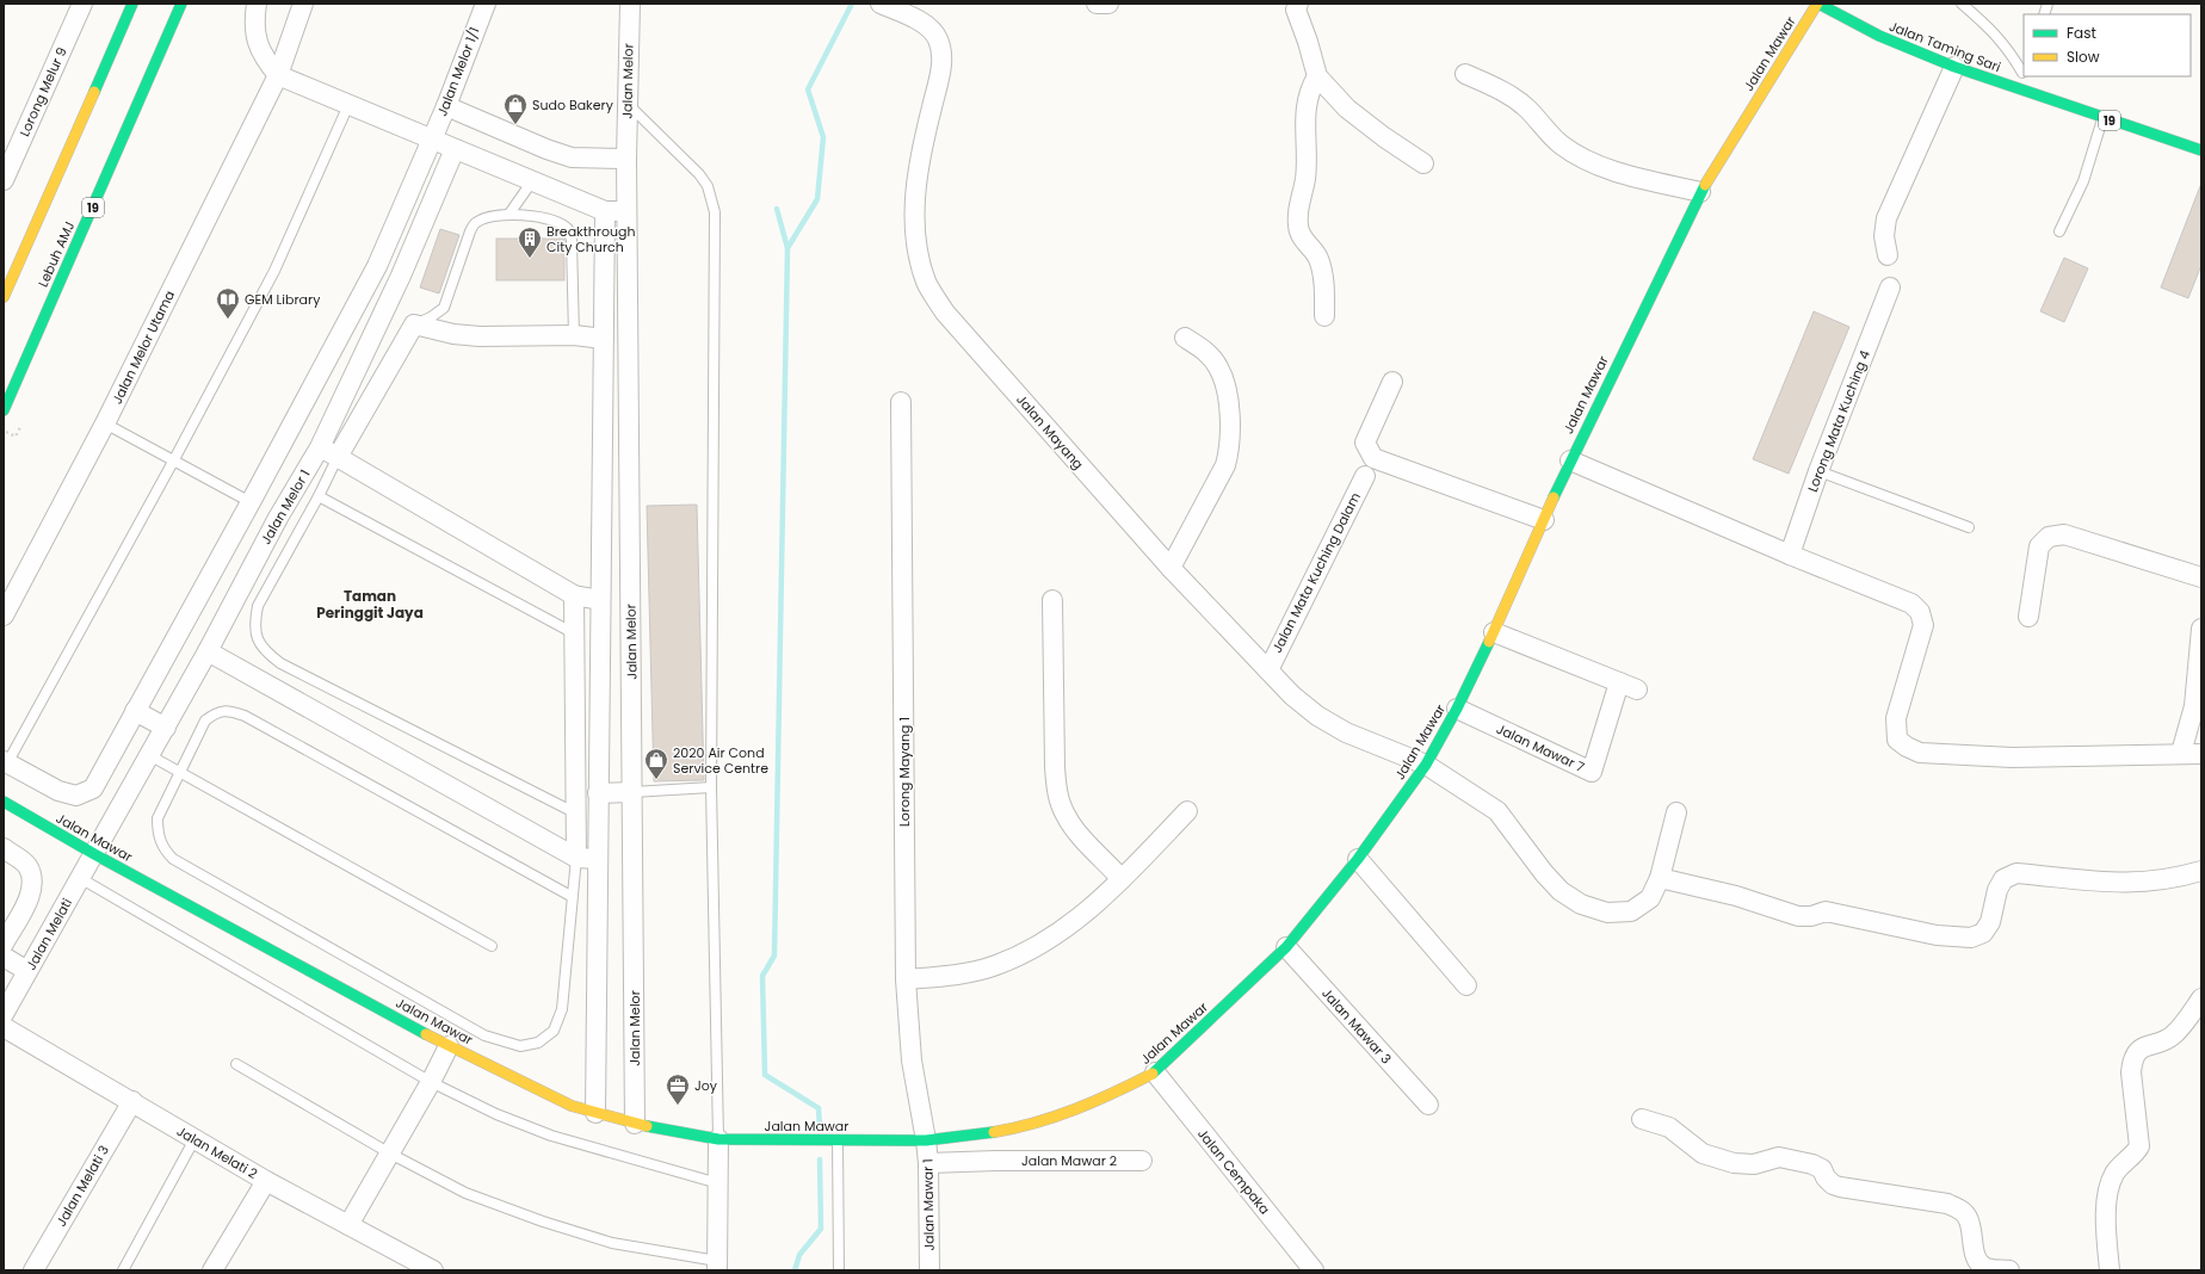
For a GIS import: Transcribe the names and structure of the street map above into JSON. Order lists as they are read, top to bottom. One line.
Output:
{"streets":{"main road":["Jalan Taming Sari","Jalan Mawar","19","Lebuh AMJ"],"street":["Jalan Melor 1/1","Jalan Melor","Lorong Melur 9","Jalan Melor Utama","Lorong Mata Kuching 4","Jalan Mayang","Jalan Melor 1","Jalan Mata Kuching Dalam","Jalan Mawar 7","Lorong Mayang 1","Jalan Melati","Jalan Mawar 3","Jalan Melati 2","Jalan Mawar 2","Jalan Cempaka","Jalan Melati 3","Jalan Mawar 1"]},"crossings":[["Jalan Taming Sari","Jalan Mawar"],["Jalan Mawar","Jalan Melor"],["Jalan Mawar","Jalan Mayang"],["Jalan Mawar","Jalan Melor 1"],["Jalan Mawar","Jalan Mawar 7"],["Jalan Mawar","Lorong Mayang 1"],["Jalan Mawar","Jalan Melati"],["Jalan Mawar","Jalan Mawar 3"],["Jalan Mawar","Jalan Cempaka"],["Jalan Mawar","Jalan Mawar 1"],["Jalan Mayang","Jalan Mata Kuching Dalam"],["Jalan Melor 1","Jalan Melati"],["Lorong Mayang 1","Jalan Mawar 1"],["Jalan Melati 2","Jalan Melati 3"],["Jalan Mawar 2","Jalan Mawar 1"]],"districts":["Taman Peringgit Jaya"],"places":{"shop":["Sudo Bakery","2020 Air Cond Service Centre"],"building":["Breakthrough City Church"],"library":["GEM Library"],"office":["Joy"]},"legend":["Fast","Slow"]}
